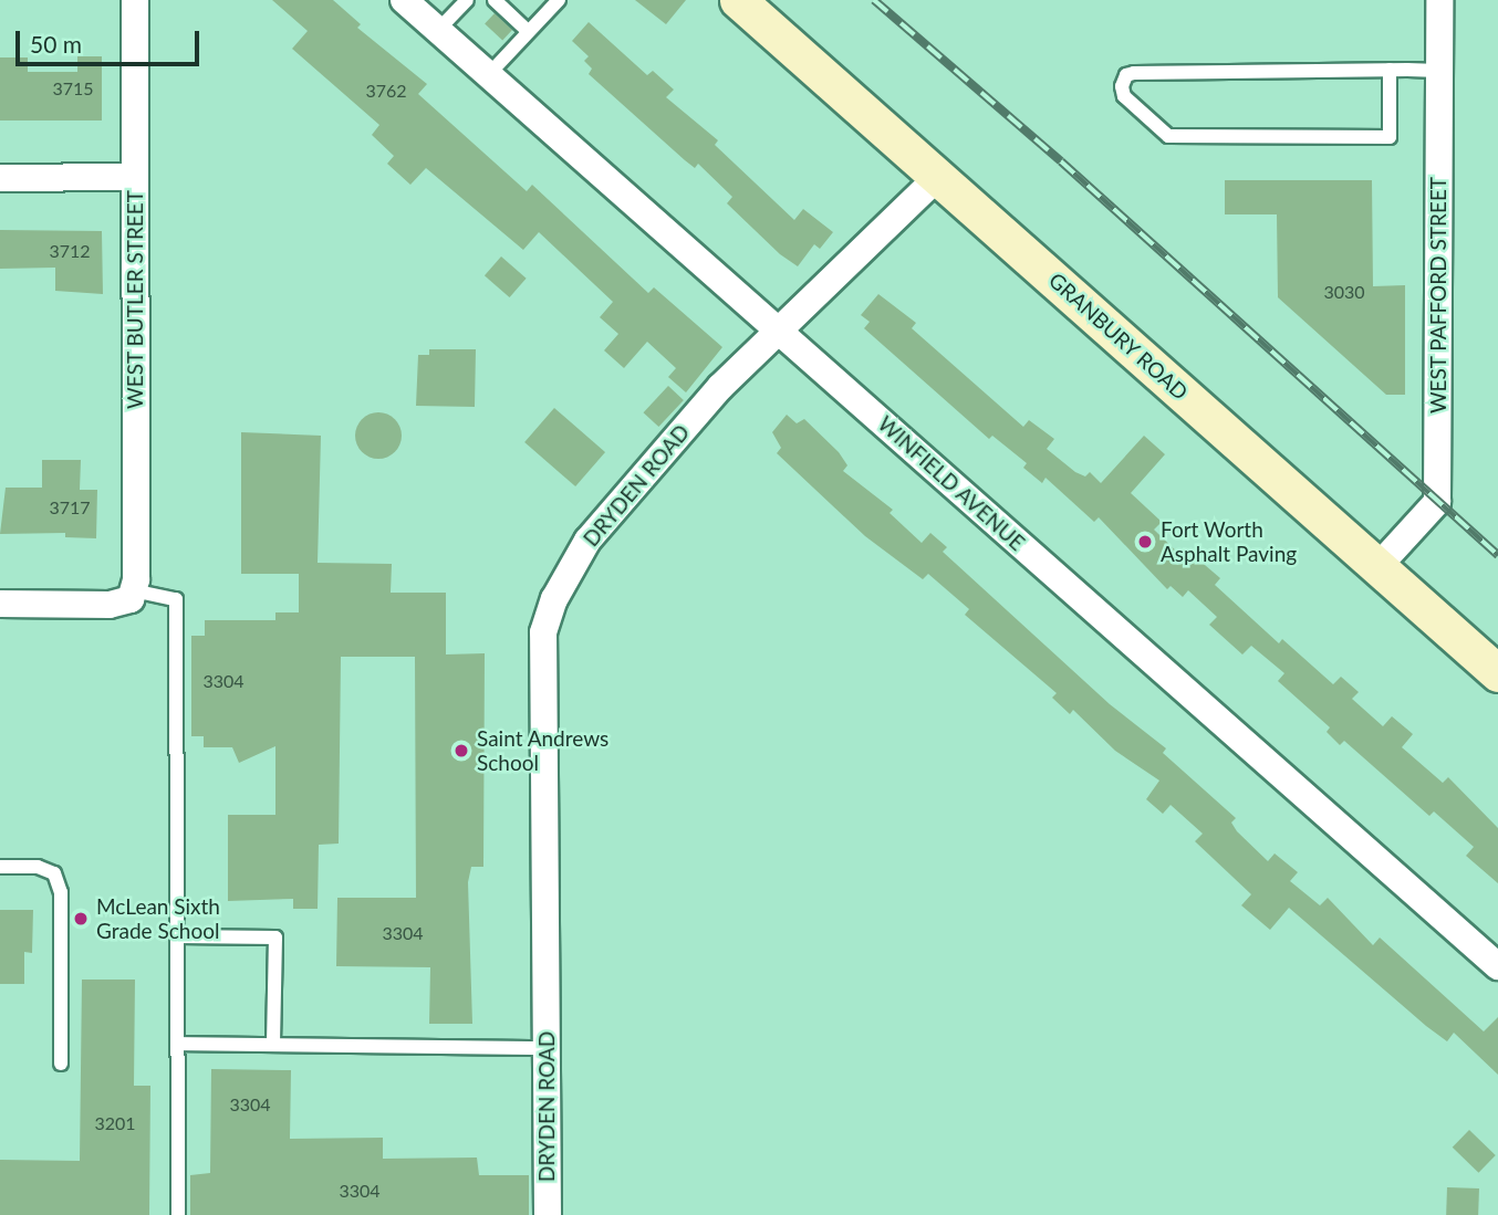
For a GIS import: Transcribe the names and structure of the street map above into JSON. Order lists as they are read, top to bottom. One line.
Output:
{"streets":{"street":["WEST PAFFORD STREET","WEST BUTLER STREET","GRANBURY ROAD","WINFIELD AVENUE","DRYDEN ROAD"]},"crossings":[["WEST PAFFORD STREET","GRANBURY ROAD"],["GRANBURY ROAD","DRYDEN ROAD"],["WINFIELD AVENUE","DRYDEN ROAD"]],"places":["Fort Worth Asphalt Paving","Saint Andrews School","McLean Sixth Grade School"],"house_numbers":["3715","3762","3712","3030","3717","3304","3304","3304","3201","3304"],"scale_bar":"50 m"}
